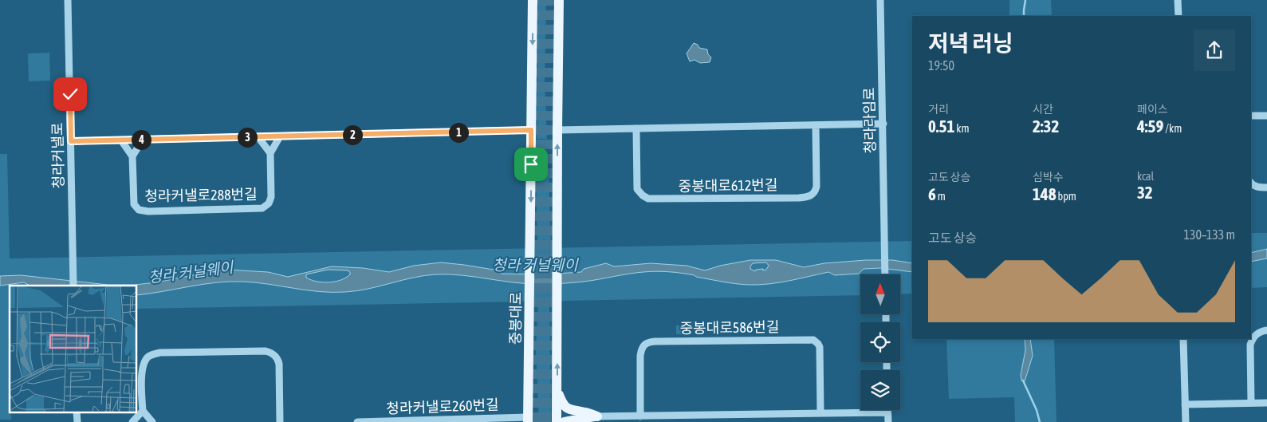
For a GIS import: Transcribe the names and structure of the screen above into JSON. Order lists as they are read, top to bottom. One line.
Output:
{"streets":{"main road":["중봉대로"],"street":["청라라임로","청라커낼로","중봉대로612번길","청라커낼로288번길","중봉대로586번길","청라커낼로260번길"]},"crossings":[["중봉대로","청라커낼로260번길"]],"water":["청라 커널웨이"],"north":"top","page":{"heading":["저녁 러닝","19:50"],"stats":[["거리","0.51 km"],["시간","2:32"],["페이스","4:59 /km"],["고도 상승","6 m"],["심박수","148 bpm"],["kcal","32"]],"pins":["1","2","3","4"],"chart":["고도 상승","130–133 m"]}}
